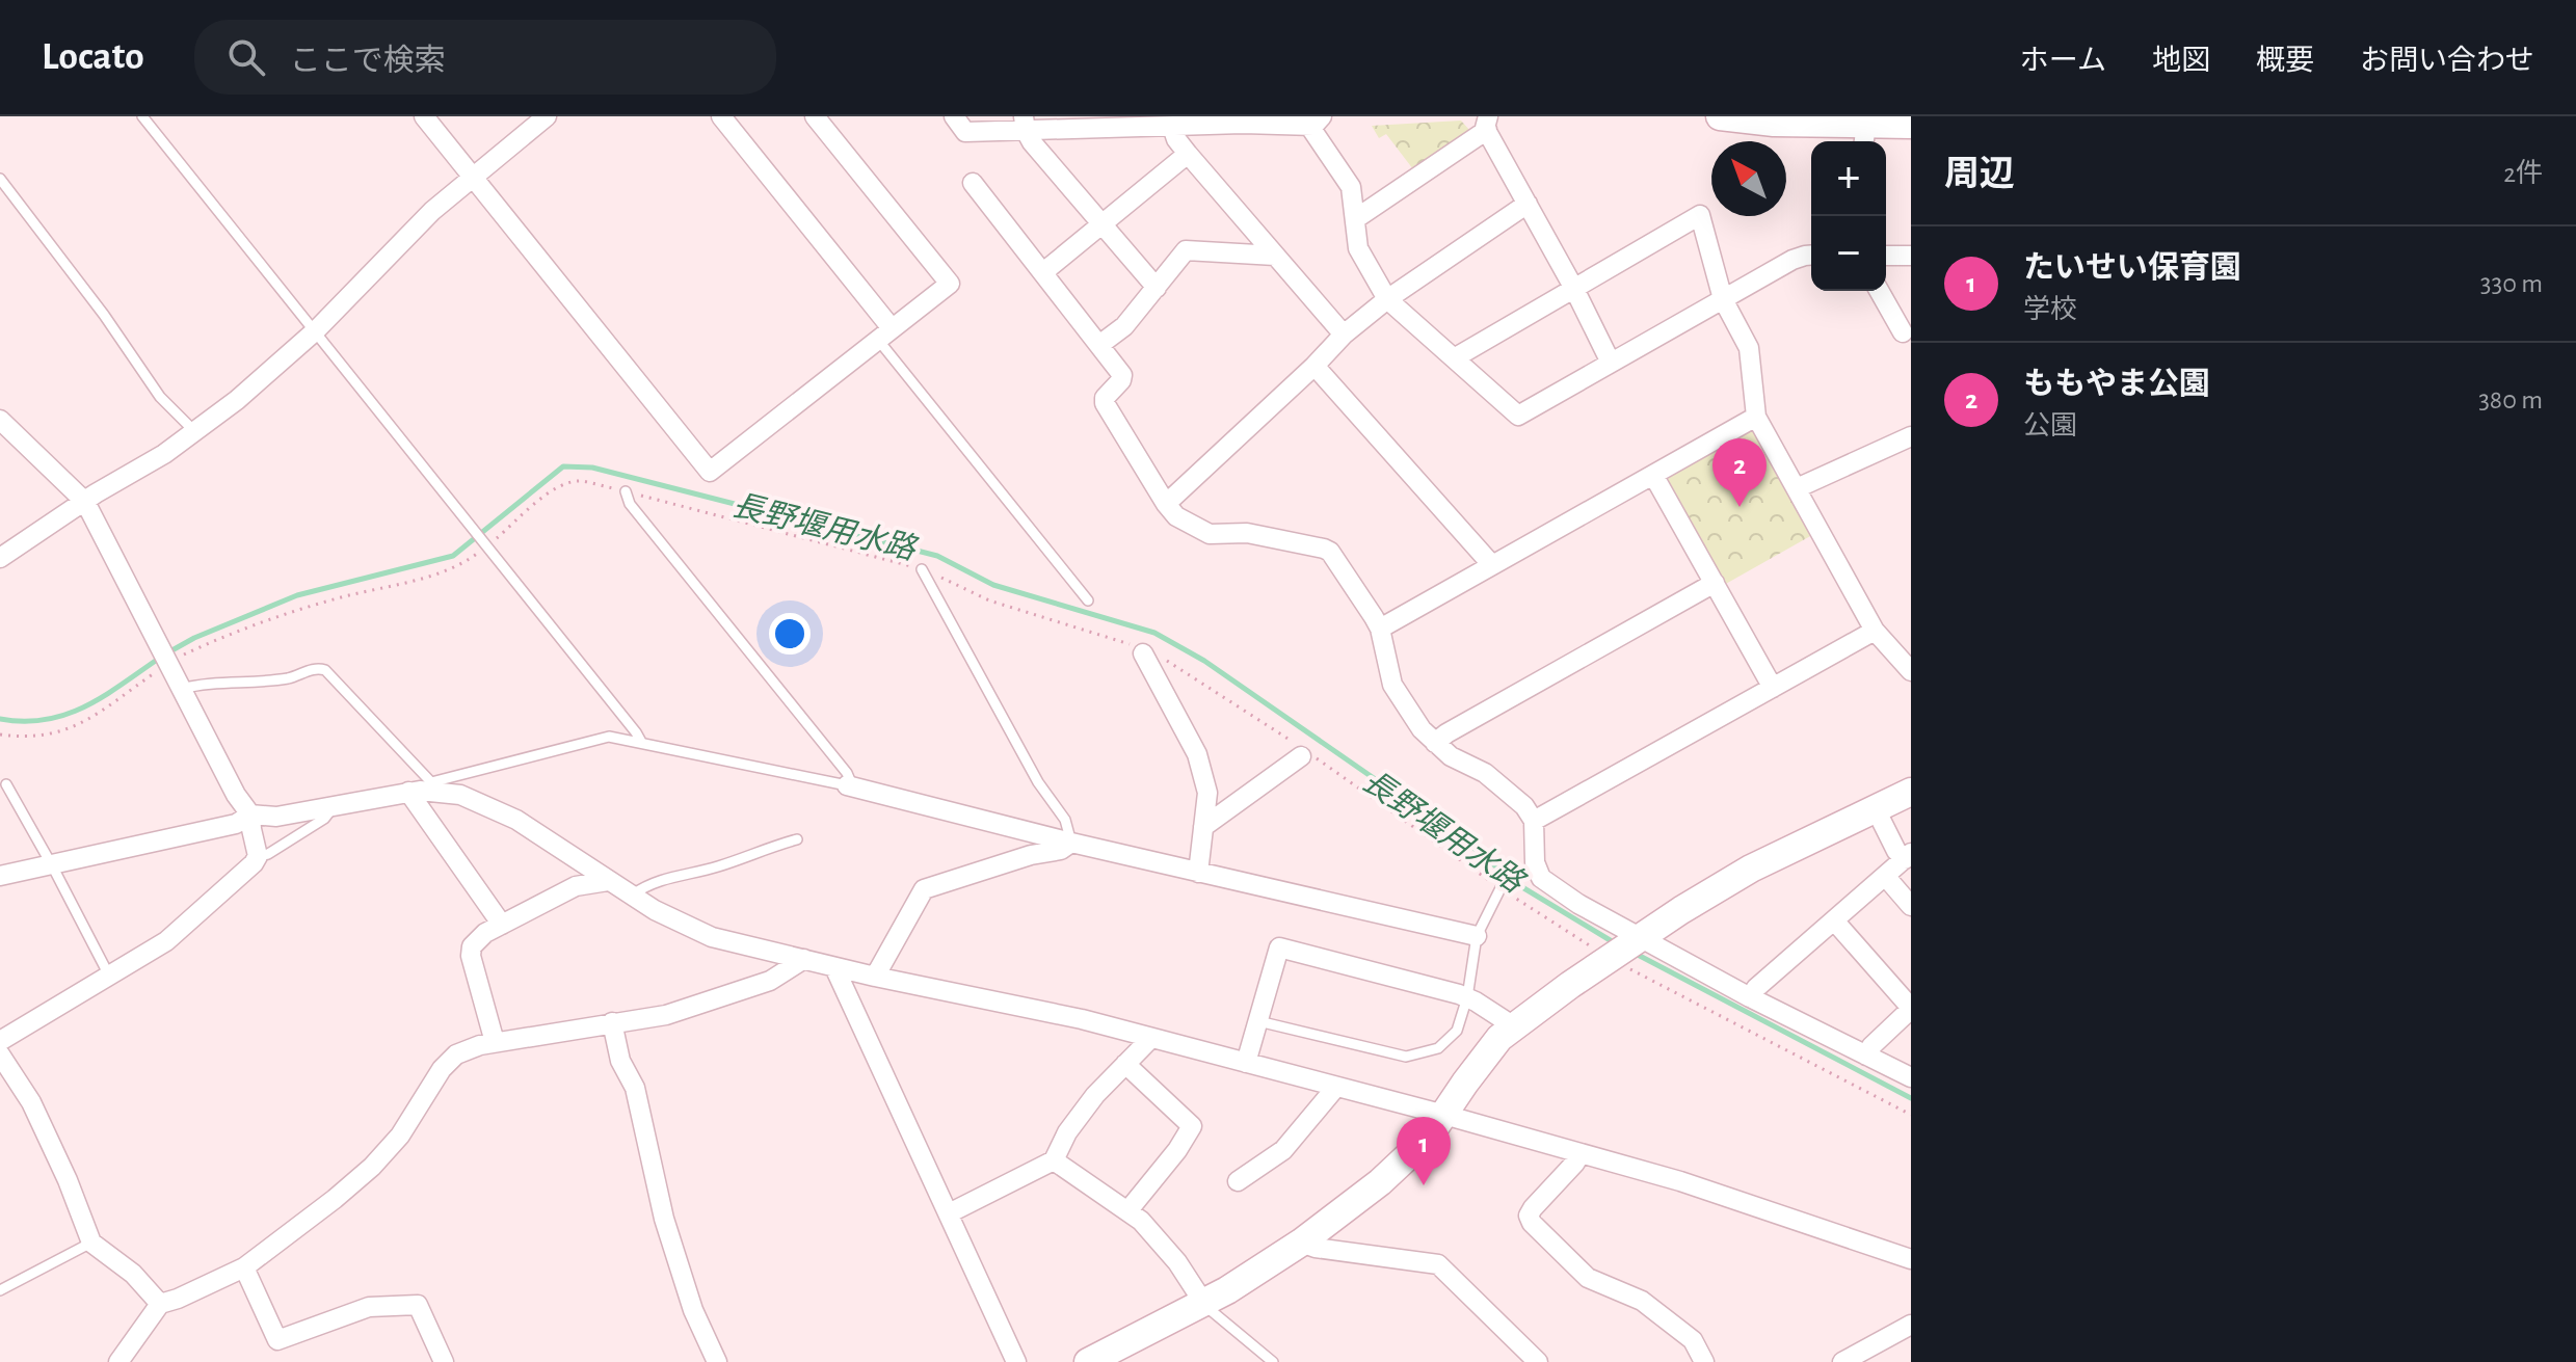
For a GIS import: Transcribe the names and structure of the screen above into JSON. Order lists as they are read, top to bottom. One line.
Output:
{"water":["長野堰用水路"],"north":"top left","page":{"header":"Locato","search":"ここで検索","nav":["ホーム","地図","概要","お問い合わせ"],"heading":["周辺","2件"],"map_buttons":["+","−"],"list":[{"mark":"1","name":"たいせい保育園","note":"学校","value":"330 m"},{"mark":"2","name":"ももやま公園","note":"公園","value":"380 m"}],"pins":["2","1"]}}
